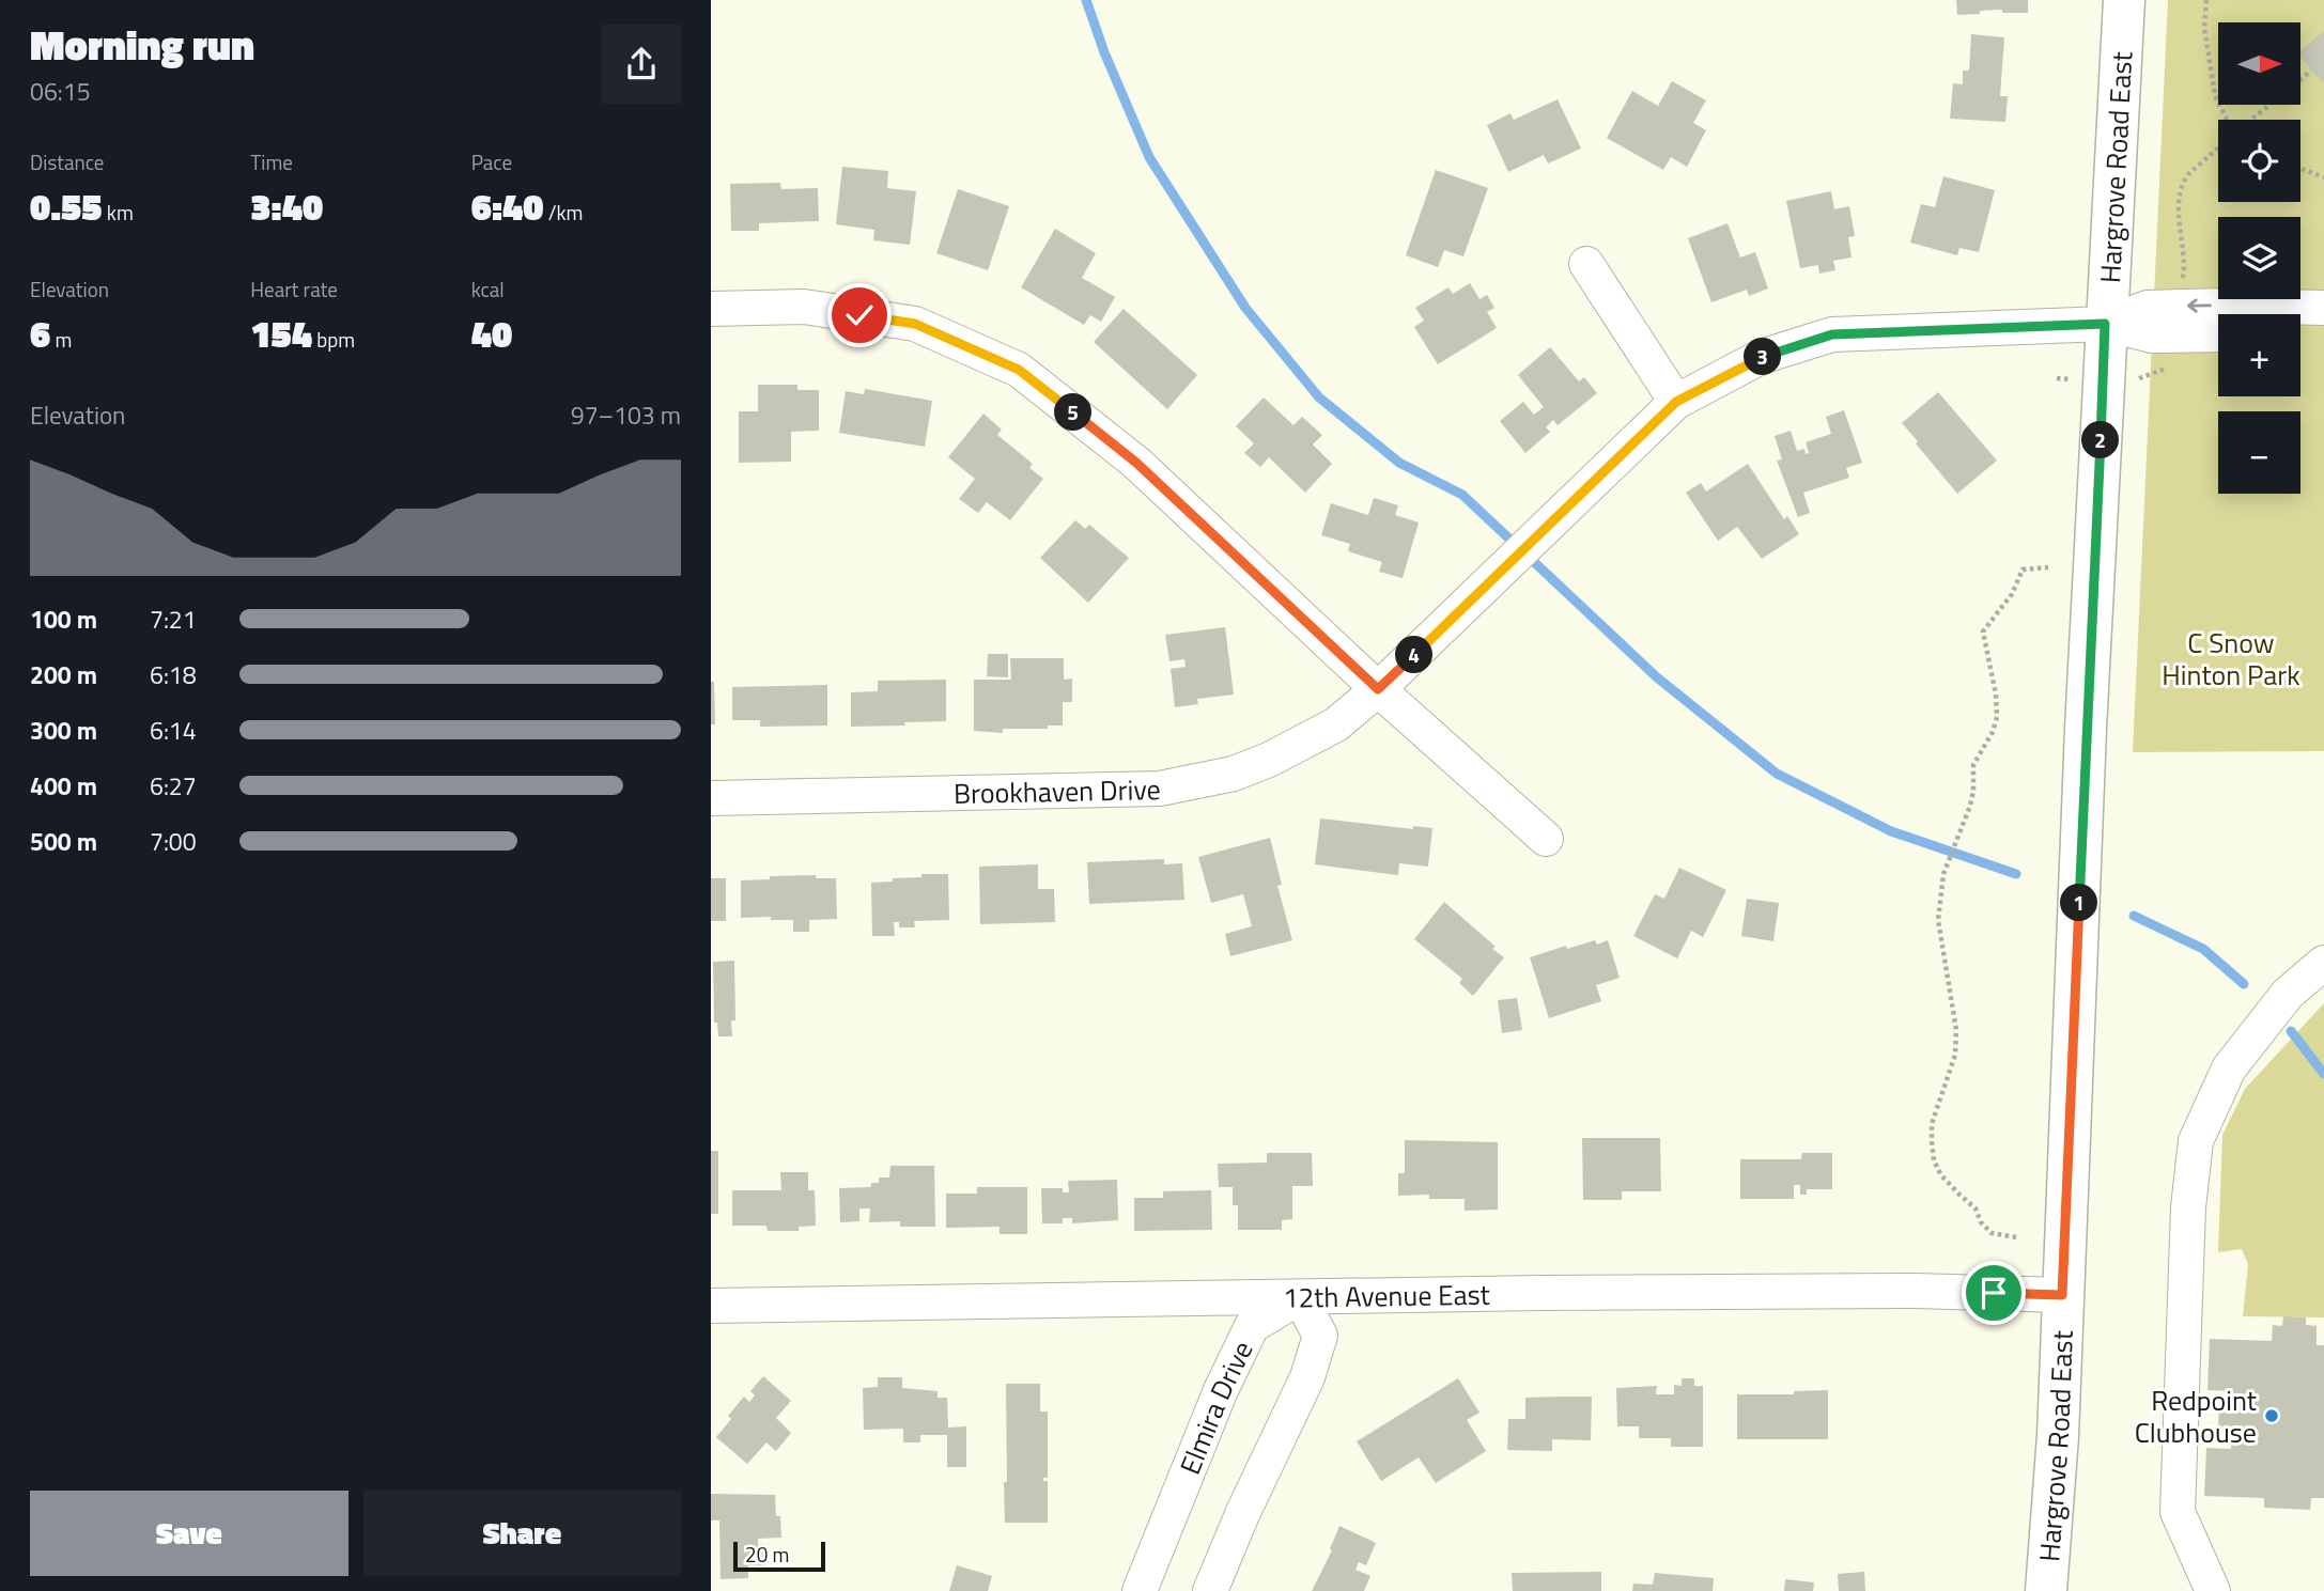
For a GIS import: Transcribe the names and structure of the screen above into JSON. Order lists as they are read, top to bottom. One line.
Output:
{"streets":{"main road":["Hargrove Road East"],"street":["Brookhaven Drive","12th Avenue East","Elmira Drive"]},"crossings":[["Hargrove Road East","Brookhaven Drive"],["Hargrove Road East","12th Avenue East"],["12th Avenue East","Elmira Drive"]],"parks":["C Snow Hinton Park"],"places":["Redpoint Clubhouse"],"scale_bar":"20 m","north":"right","page":{"heading":["Morning run","06:15"],"map_buttons":["+","−"],"stats":[["Distance","0.55 km"],["Time","3:40"],["Pace","6:40 /km"],["Elevation","6 m"],["Heart rate","154 bpm"],["kcal","40"]],"pins":["3","5","2","4","1"],"chart":["Elevation","97–103 m"],"list":[{"name":"100 m","note":"7:21"},{"name":"200 m","note":"6:18"},{"name":"300 m","note":"6:14"},{"name":"400 m","note":"6:27"},{"name":"500 m","note":"7:00"}],"buttons":["Save","Share"],"scale":"20 m"}}
